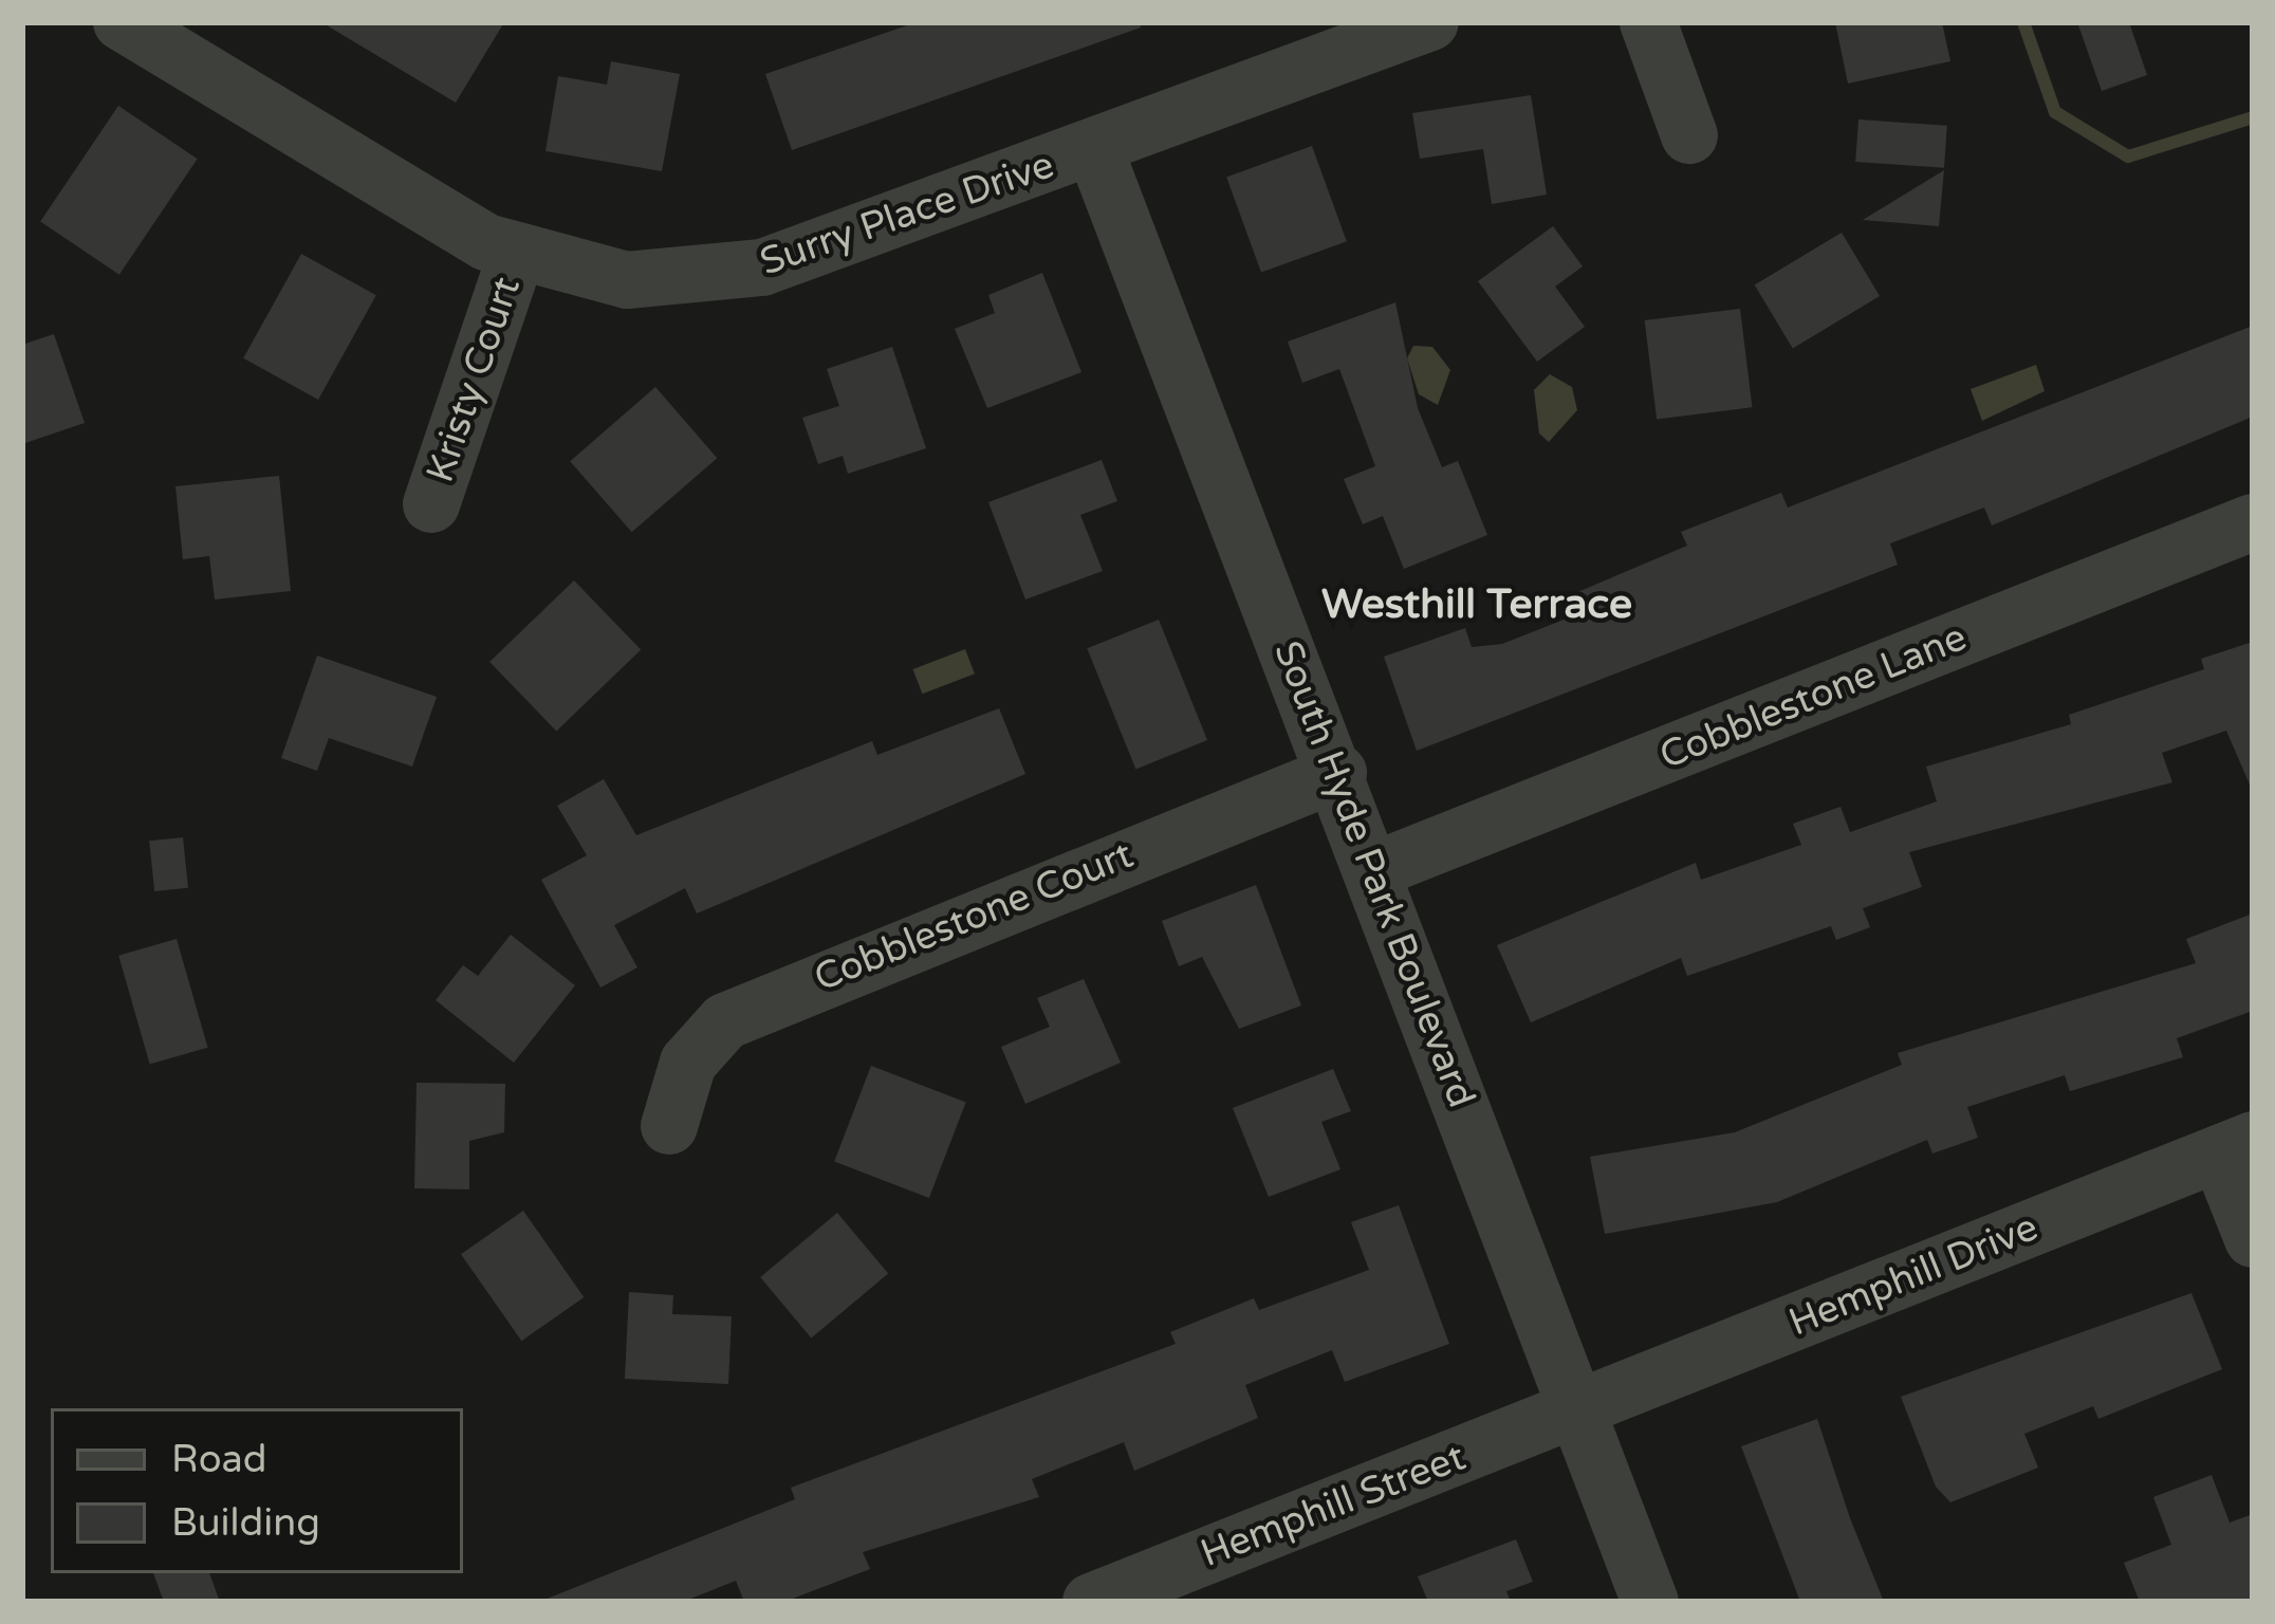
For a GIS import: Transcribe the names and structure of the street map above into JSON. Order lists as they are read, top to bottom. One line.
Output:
{"streets":{"street":["Surry Place Drive","Kristy Court","Cobblestone Lane","South Hyde Park Boulevard","Cobblestone Court","Hemphill Drive","Hemphill Street"]},"crossings":[["Surry Place Drive","Kristy Court"],["Surry Place Drive","South Hyde Park Boulevard"],["Cobblestone Lane","South Hyde Park Boulevard"],["South Hyde Park Boulevard","Cobblestone Court"],["South Hyde Park Boulevard","Hemphill Drive"],["South Hyde Park Boulevard","Hemphill Street"],["Hemphill Drive","Hemphill Street"]],"districts":["Westhill Terrace"],"legend":["Road","Building"]}
